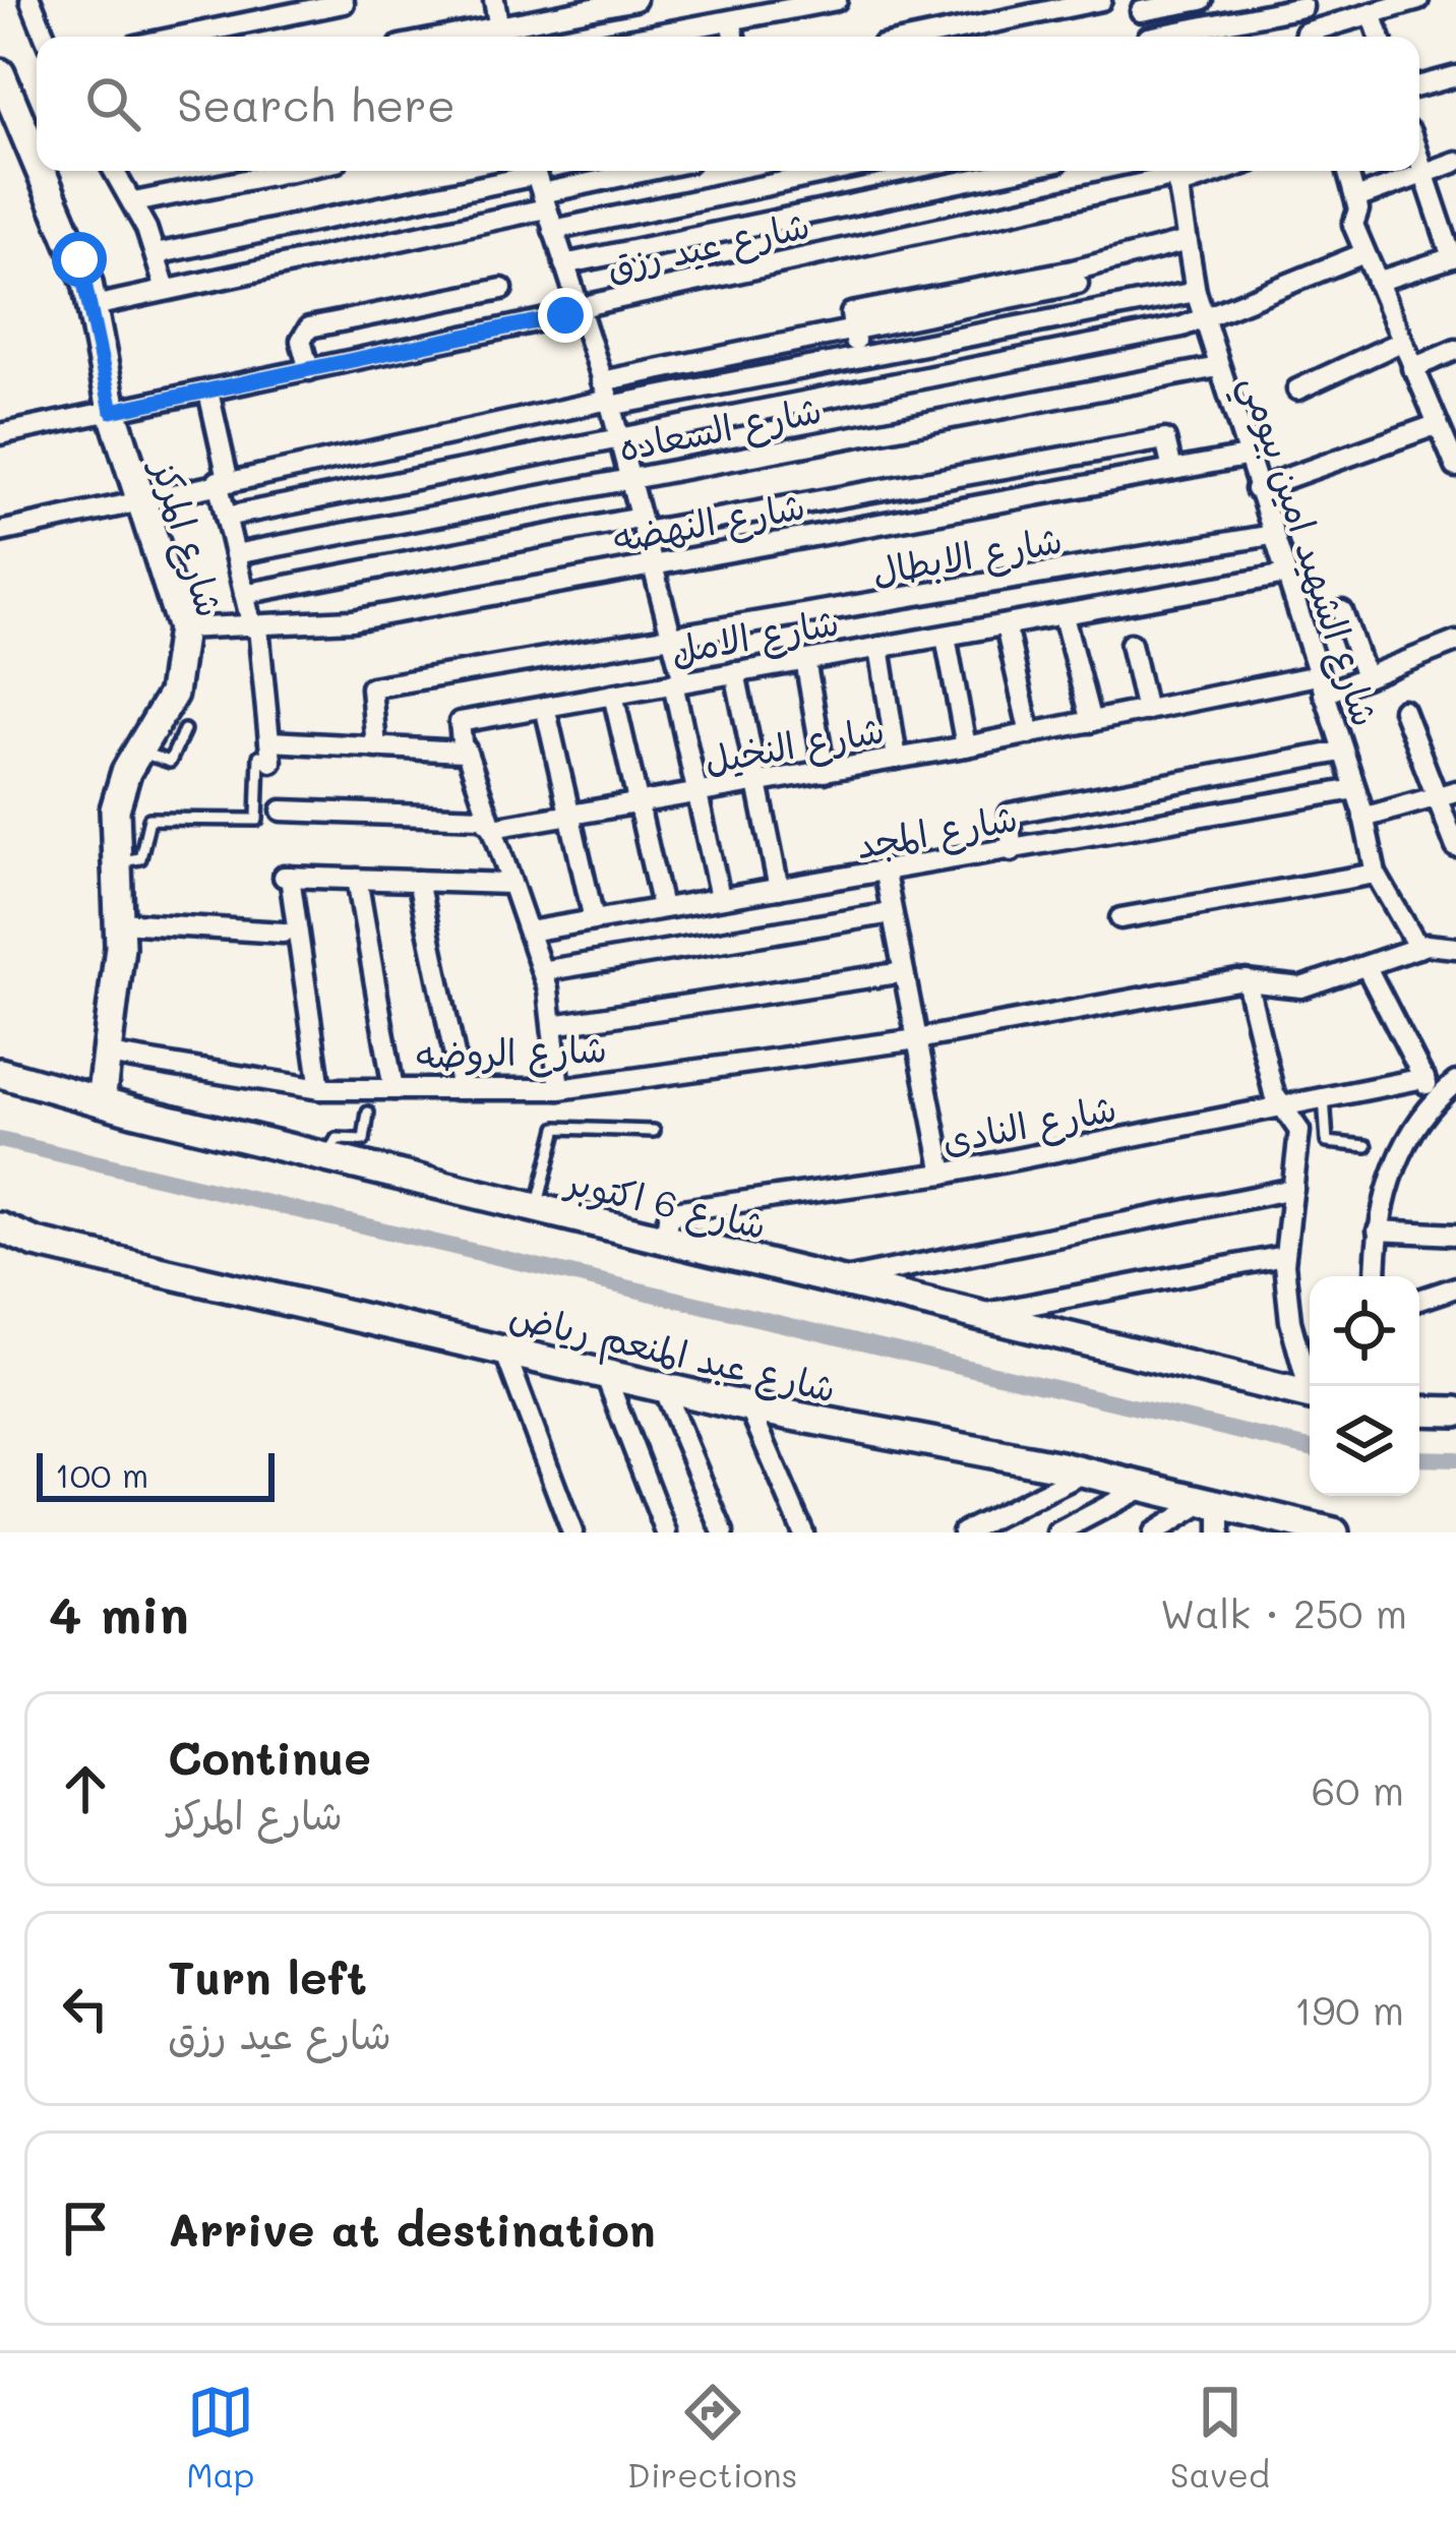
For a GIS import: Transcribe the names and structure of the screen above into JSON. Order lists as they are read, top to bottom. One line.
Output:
{"streets":{"main road":["شارع المركز","شارع 6 اكتوبر","شارع عبد المنعم رياض"],"street":["شارع عيد رزق","شارع السعاده","شارع النهضه","شارع الشهيد امين بيومي","شارع الابطال","شارع الامل","شارع النخيل","شارع المجد","شارع الروضه","شارع النادى"]},"crossings":[["شارع عيد رزق","شارع المركز"],["شارع عيد رزق","شارع الشهيد امين بيومي"],["شارع السعاده","شارع الشهيد امين بيومي"],["شارع النهضه","شارع المركز"],["شارع النهضه","شارع الشهيد امين بيومي"],["شارع المركز","شارع الروضه"],["شارع المركز","شارع 6 اكتوبر"],["شارع الشهيد امين بيومي","شارع الابطال"],["شارع الشهيد امين بيومي","شارع الامل"],["شارع الشهيد امين بيومي","شارع النخيل"],["شارع الشهيد امين بيومي","شارع المجد"],["شارع الشهيد امين بيومي","شارع الروضه"],["شارع النادى","شارع 6 اكتوبر"]],"scale_bar":"100 m","page":{"search":"Search here","scale":"100 m","heading":["4 min","Walk · 250 m"],"list":[["Continue","شارع المركز","60 m"],["Turn left","شارع عيد رزق","190 m"],"Arrive at destination"],"nav":["Map","Directions","Saved"]}}
